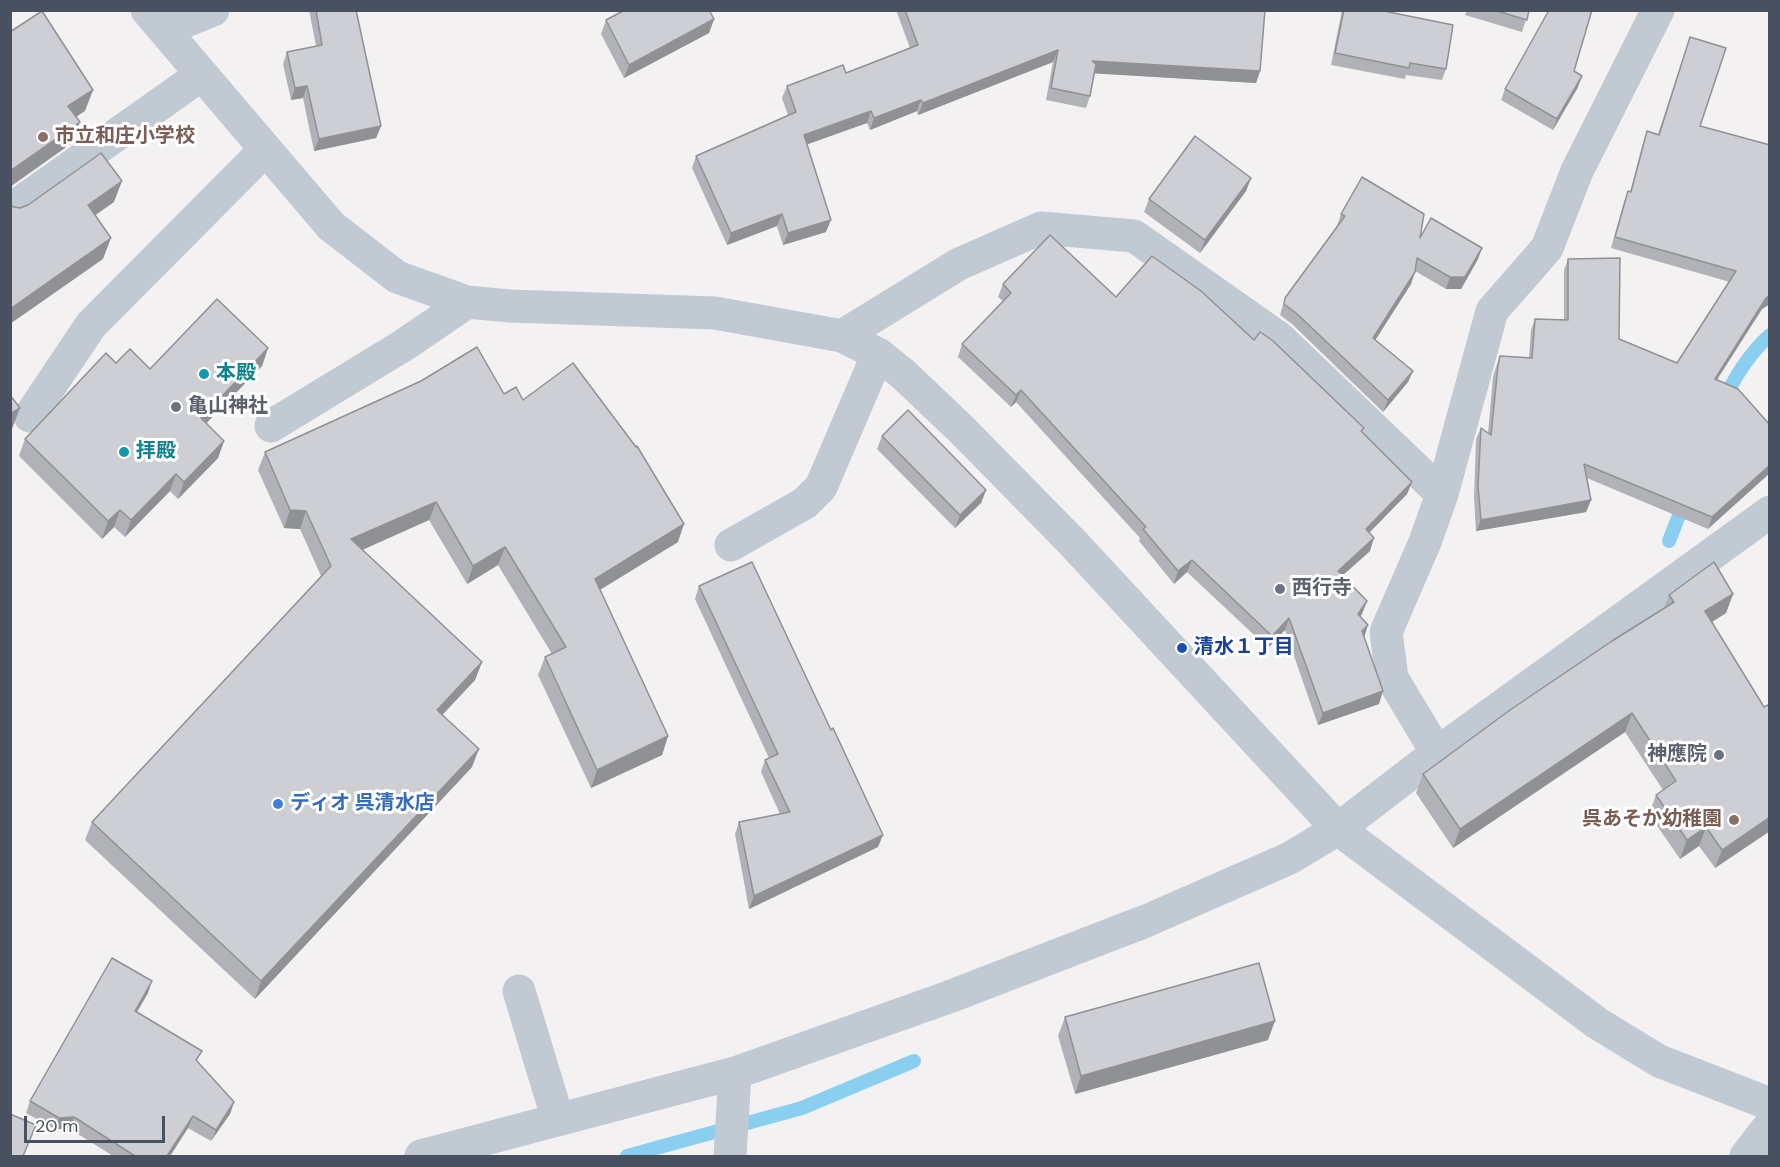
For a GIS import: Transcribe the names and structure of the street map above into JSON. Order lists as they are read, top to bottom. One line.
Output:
{"places":["市立和庄小学校","本殿","亀山神社","拝殿","西行寺","清水１丁目","神應院","ディオ 呉清水店","呉あそか幼稚園"],"scale_bar":"20 m"}
